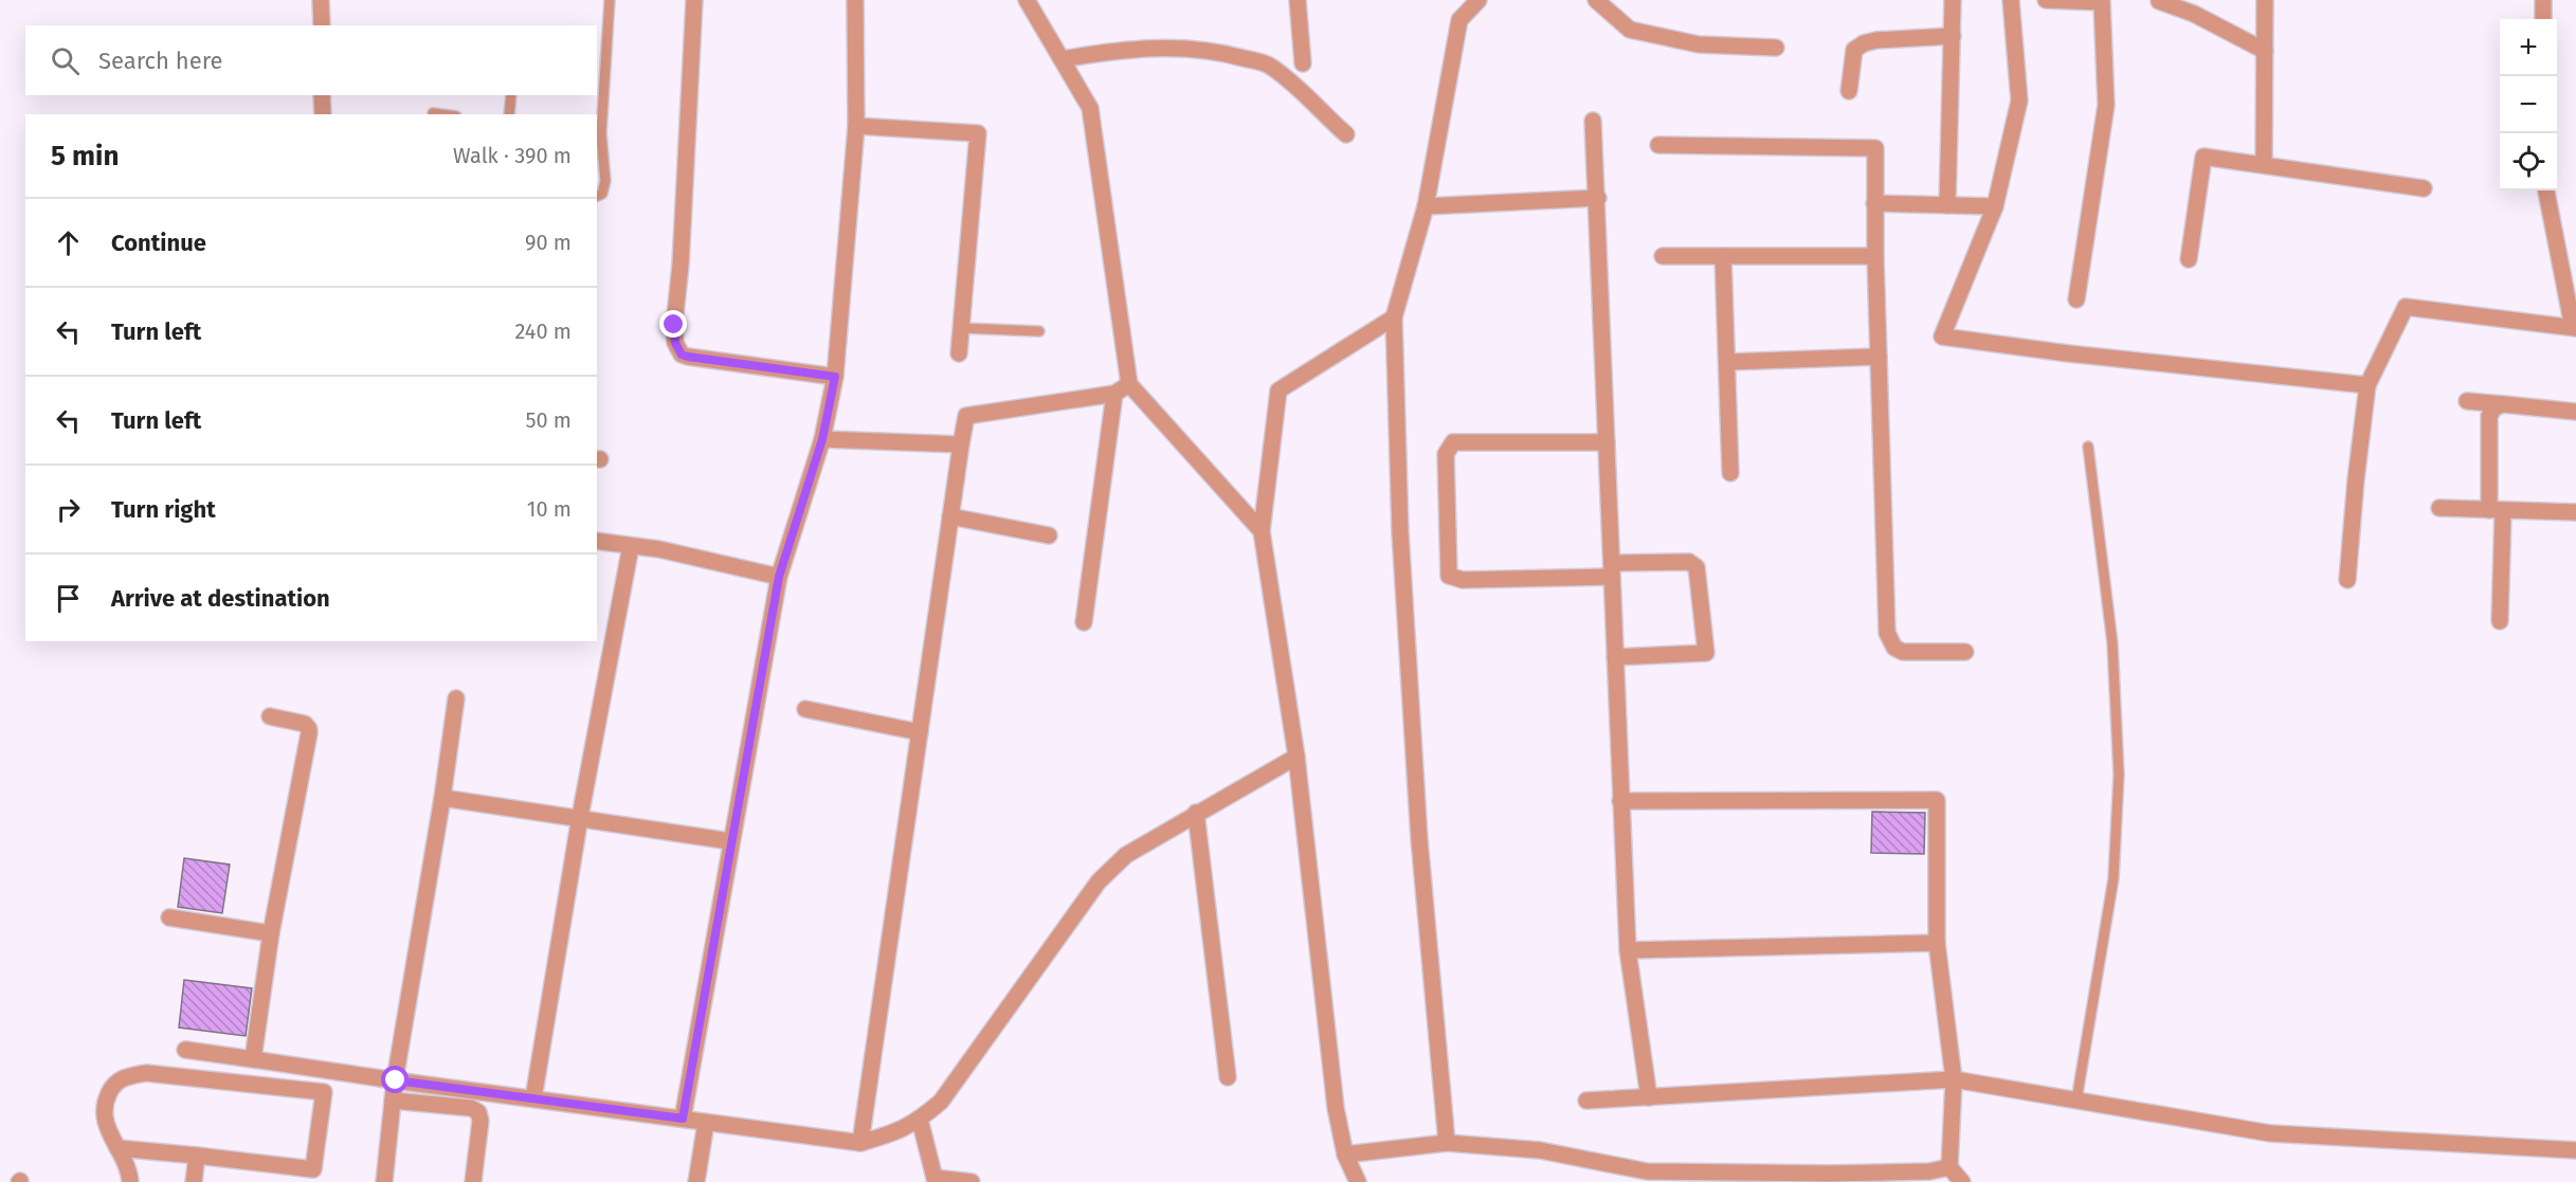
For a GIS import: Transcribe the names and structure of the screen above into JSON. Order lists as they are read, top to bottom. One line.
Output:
{"page":{"map_buttons":["+","−"],"search":"Search here","heading":["5 min","Walk · 390 m"],"list":[["Continue","90 m"],["Turn left","240 m"],["Turn left","50 m"],["Turn right","10 m"],"Arrive at destination"]}}
